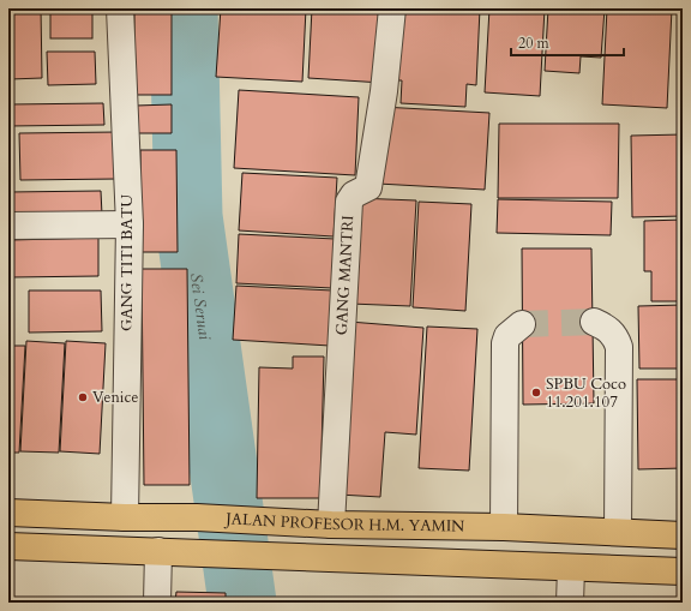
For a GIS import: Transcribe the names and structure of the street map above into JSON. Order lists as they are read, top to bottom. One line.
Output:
{"streets":{"main road":["JALAN PROFESOR H.M. YAMIN"],"street":["GANG TITI BATU","GANG MANTRI"]},"crossings":[["GANG TITI BATU","JALAN PROFESOR H.M. YAMIN"],["GANG MANTRI","JALAN PROFESOR H.M. YAMIN"]],"water":["Sei Seruai"],"places":["SPBU Coco 11.201.107","Venice"],"scale_bar":"20 m"}
